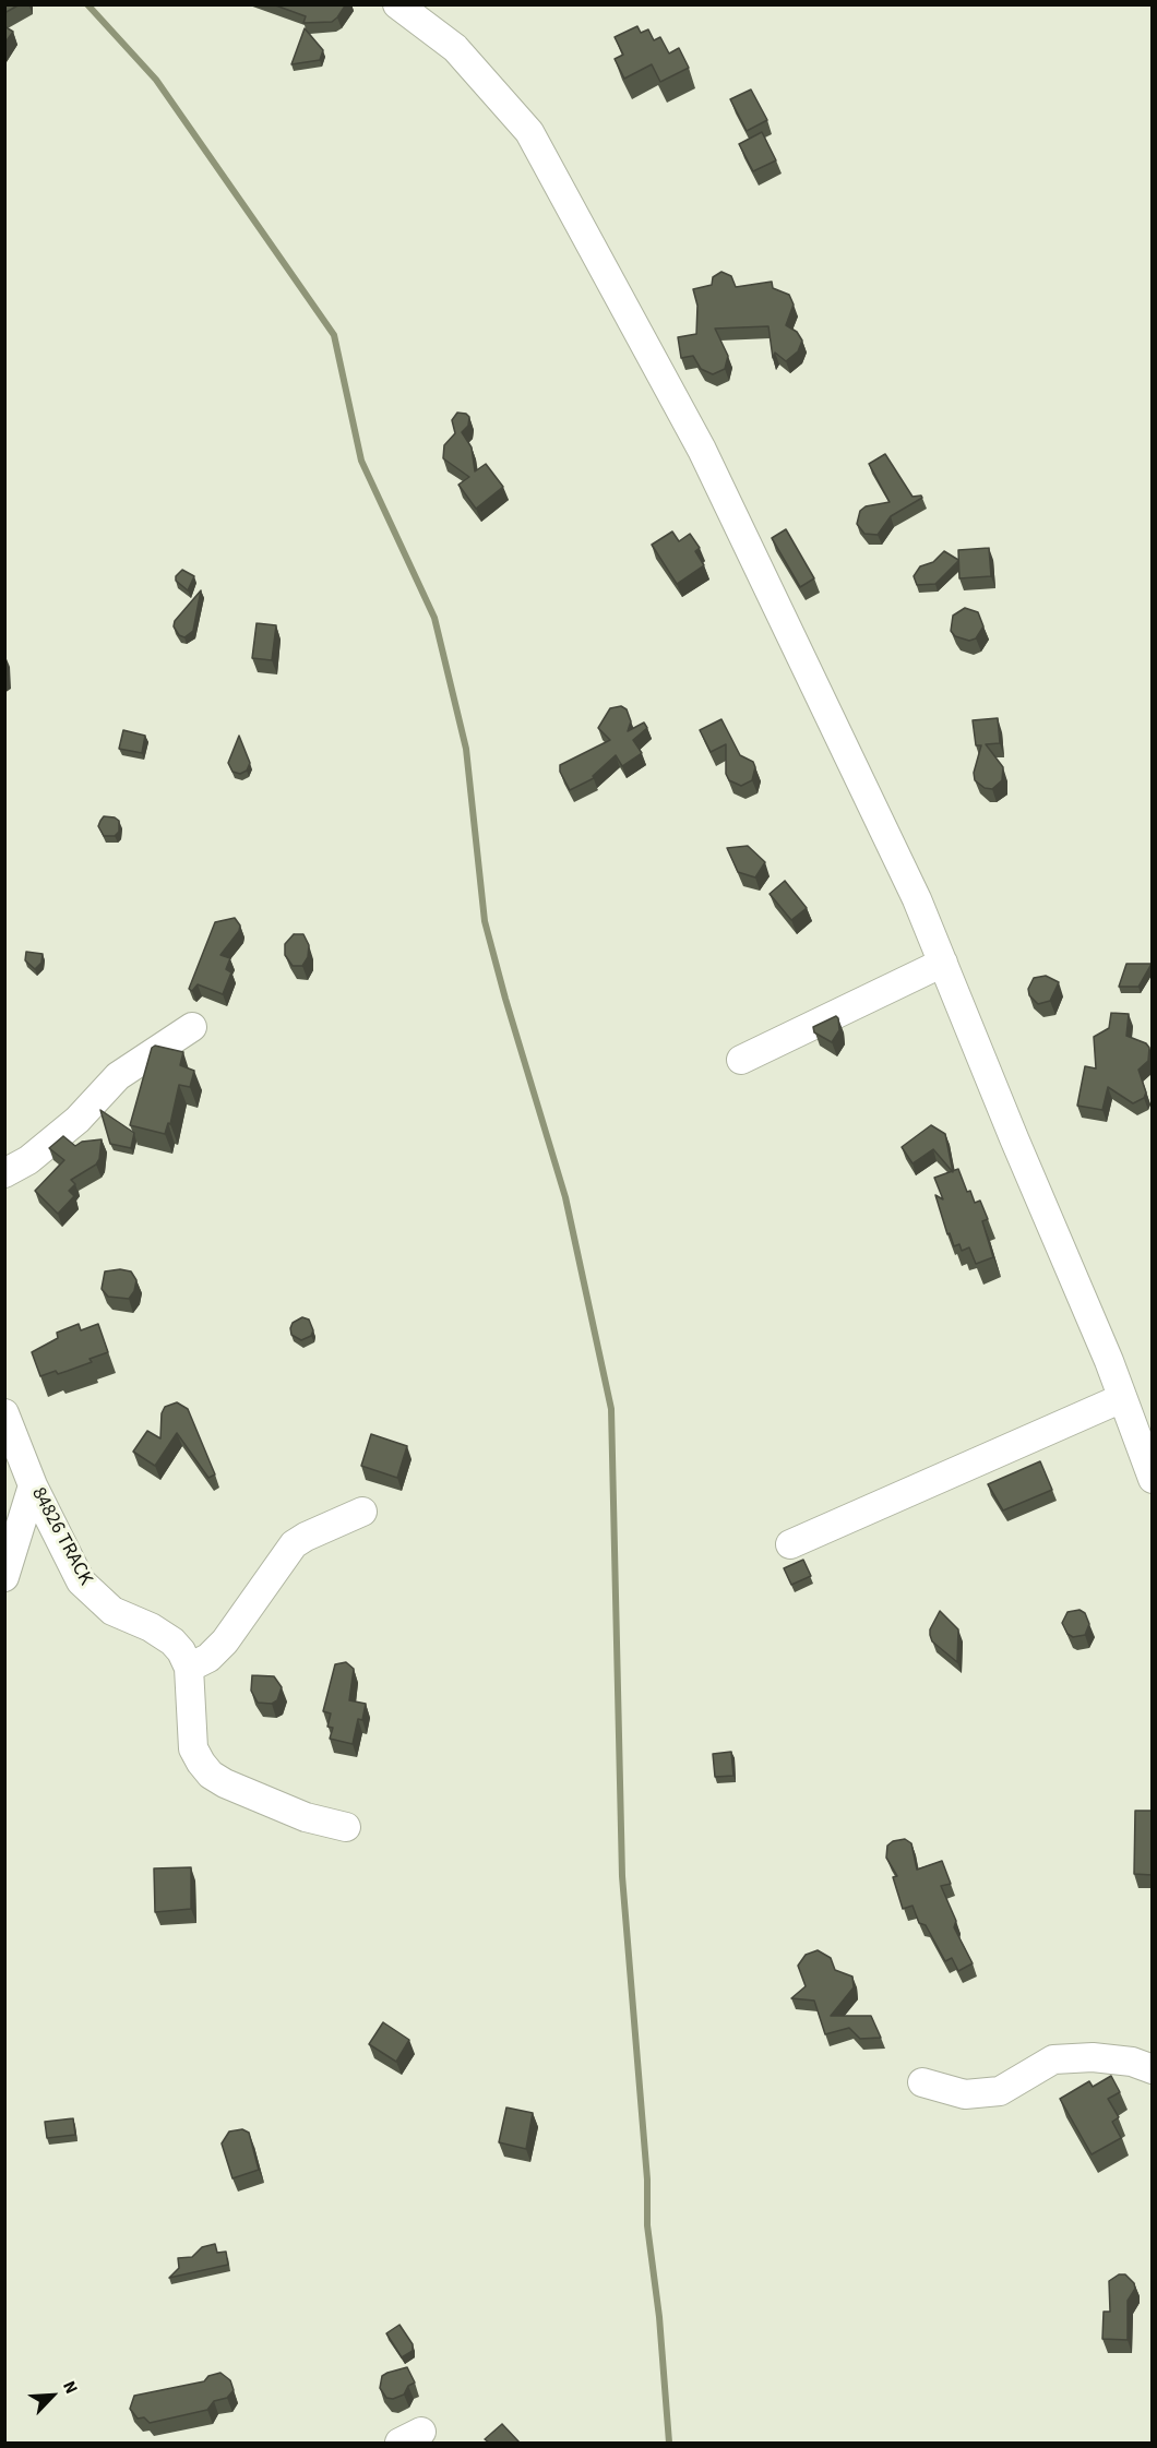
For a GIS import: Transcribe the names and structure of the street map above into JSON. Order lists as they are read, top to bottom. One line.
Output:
{"streets":{"street":["84826 TRACK"]},"north":"top right"}
